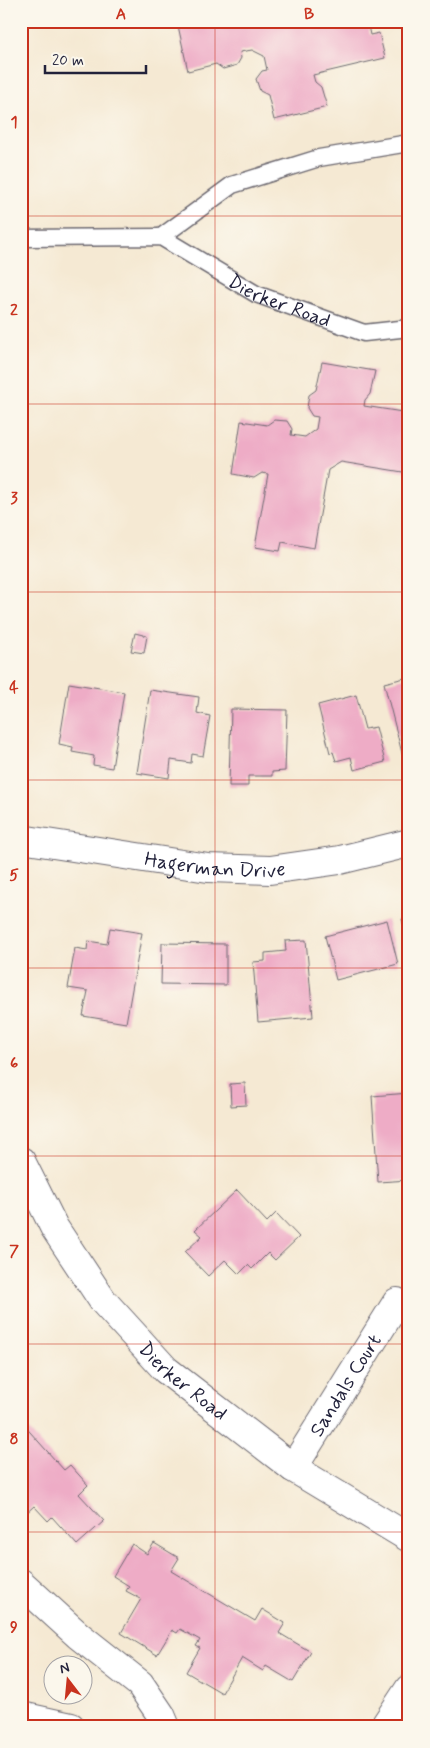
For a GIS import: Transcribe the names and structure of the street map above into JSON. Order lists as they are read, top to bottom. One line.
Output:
{"streets":{"street":["Dierker Road","Hagerman Drive","Sandals Court"]},"crossings":[["Dierker Road","Sandals Court"]],"scale_bar":"20 m","north":"top","grid":{"columns":["A","B"],"rows":["1","2","3","4","5","6","7","8","9"]}}
